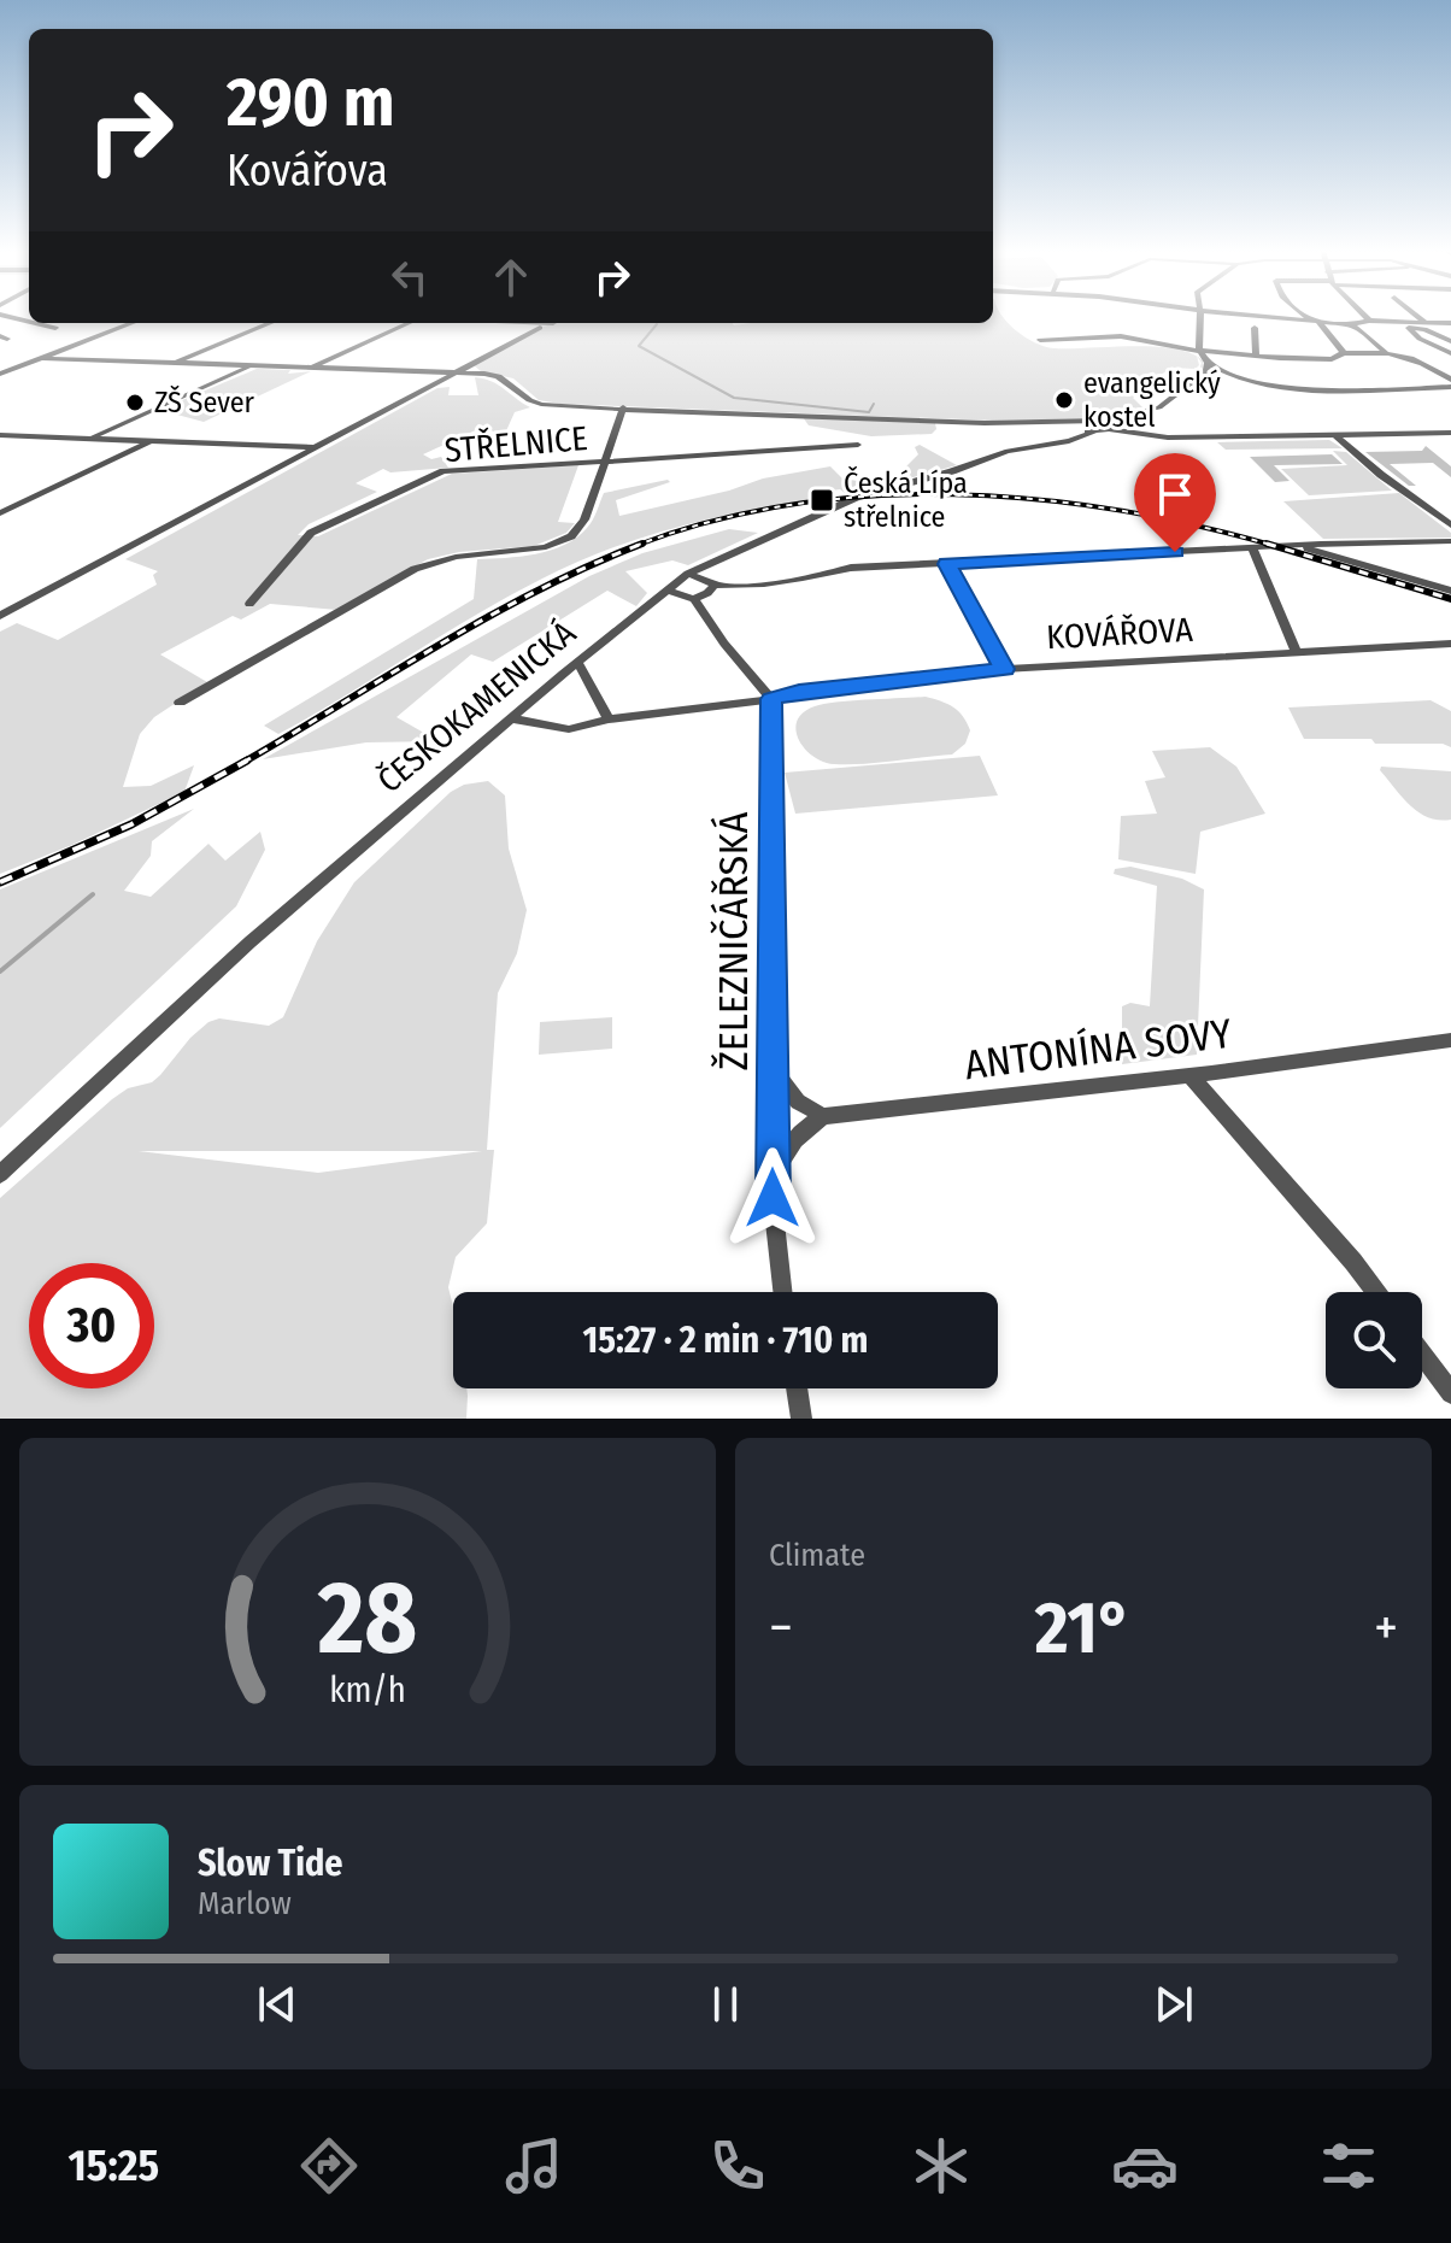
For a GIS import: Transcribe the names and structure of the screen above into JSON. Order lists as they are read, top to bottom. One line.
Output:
{"streets":{"street":["STŘELNICE","KOVÁŘOVA","ČESKOKAMENICKÁ","ŽELEZNIČÁŘSKÁ","ANTONÍNA SOVY"]},"crossings":[["KOVÁŘOVA","ČESKOKAMENICKÁ"],["KOVÁŘOVA","ŽELEZNIČÁŘSKÁ"]],"places":{"other":["evangelický kostel","ZŠ Sever"],"transit":["Česká Lípa střelnice"]},"page":{"turn":["290 m","Kovářova"],"limit":"30","trip":"15:27 · 2 min · 710 m","tile":"Climate","heat":["−","21°","+"],"song":["Slow Tide","Marlow"],"tabs":"15:25","gauge":["28","km/h"]}}
